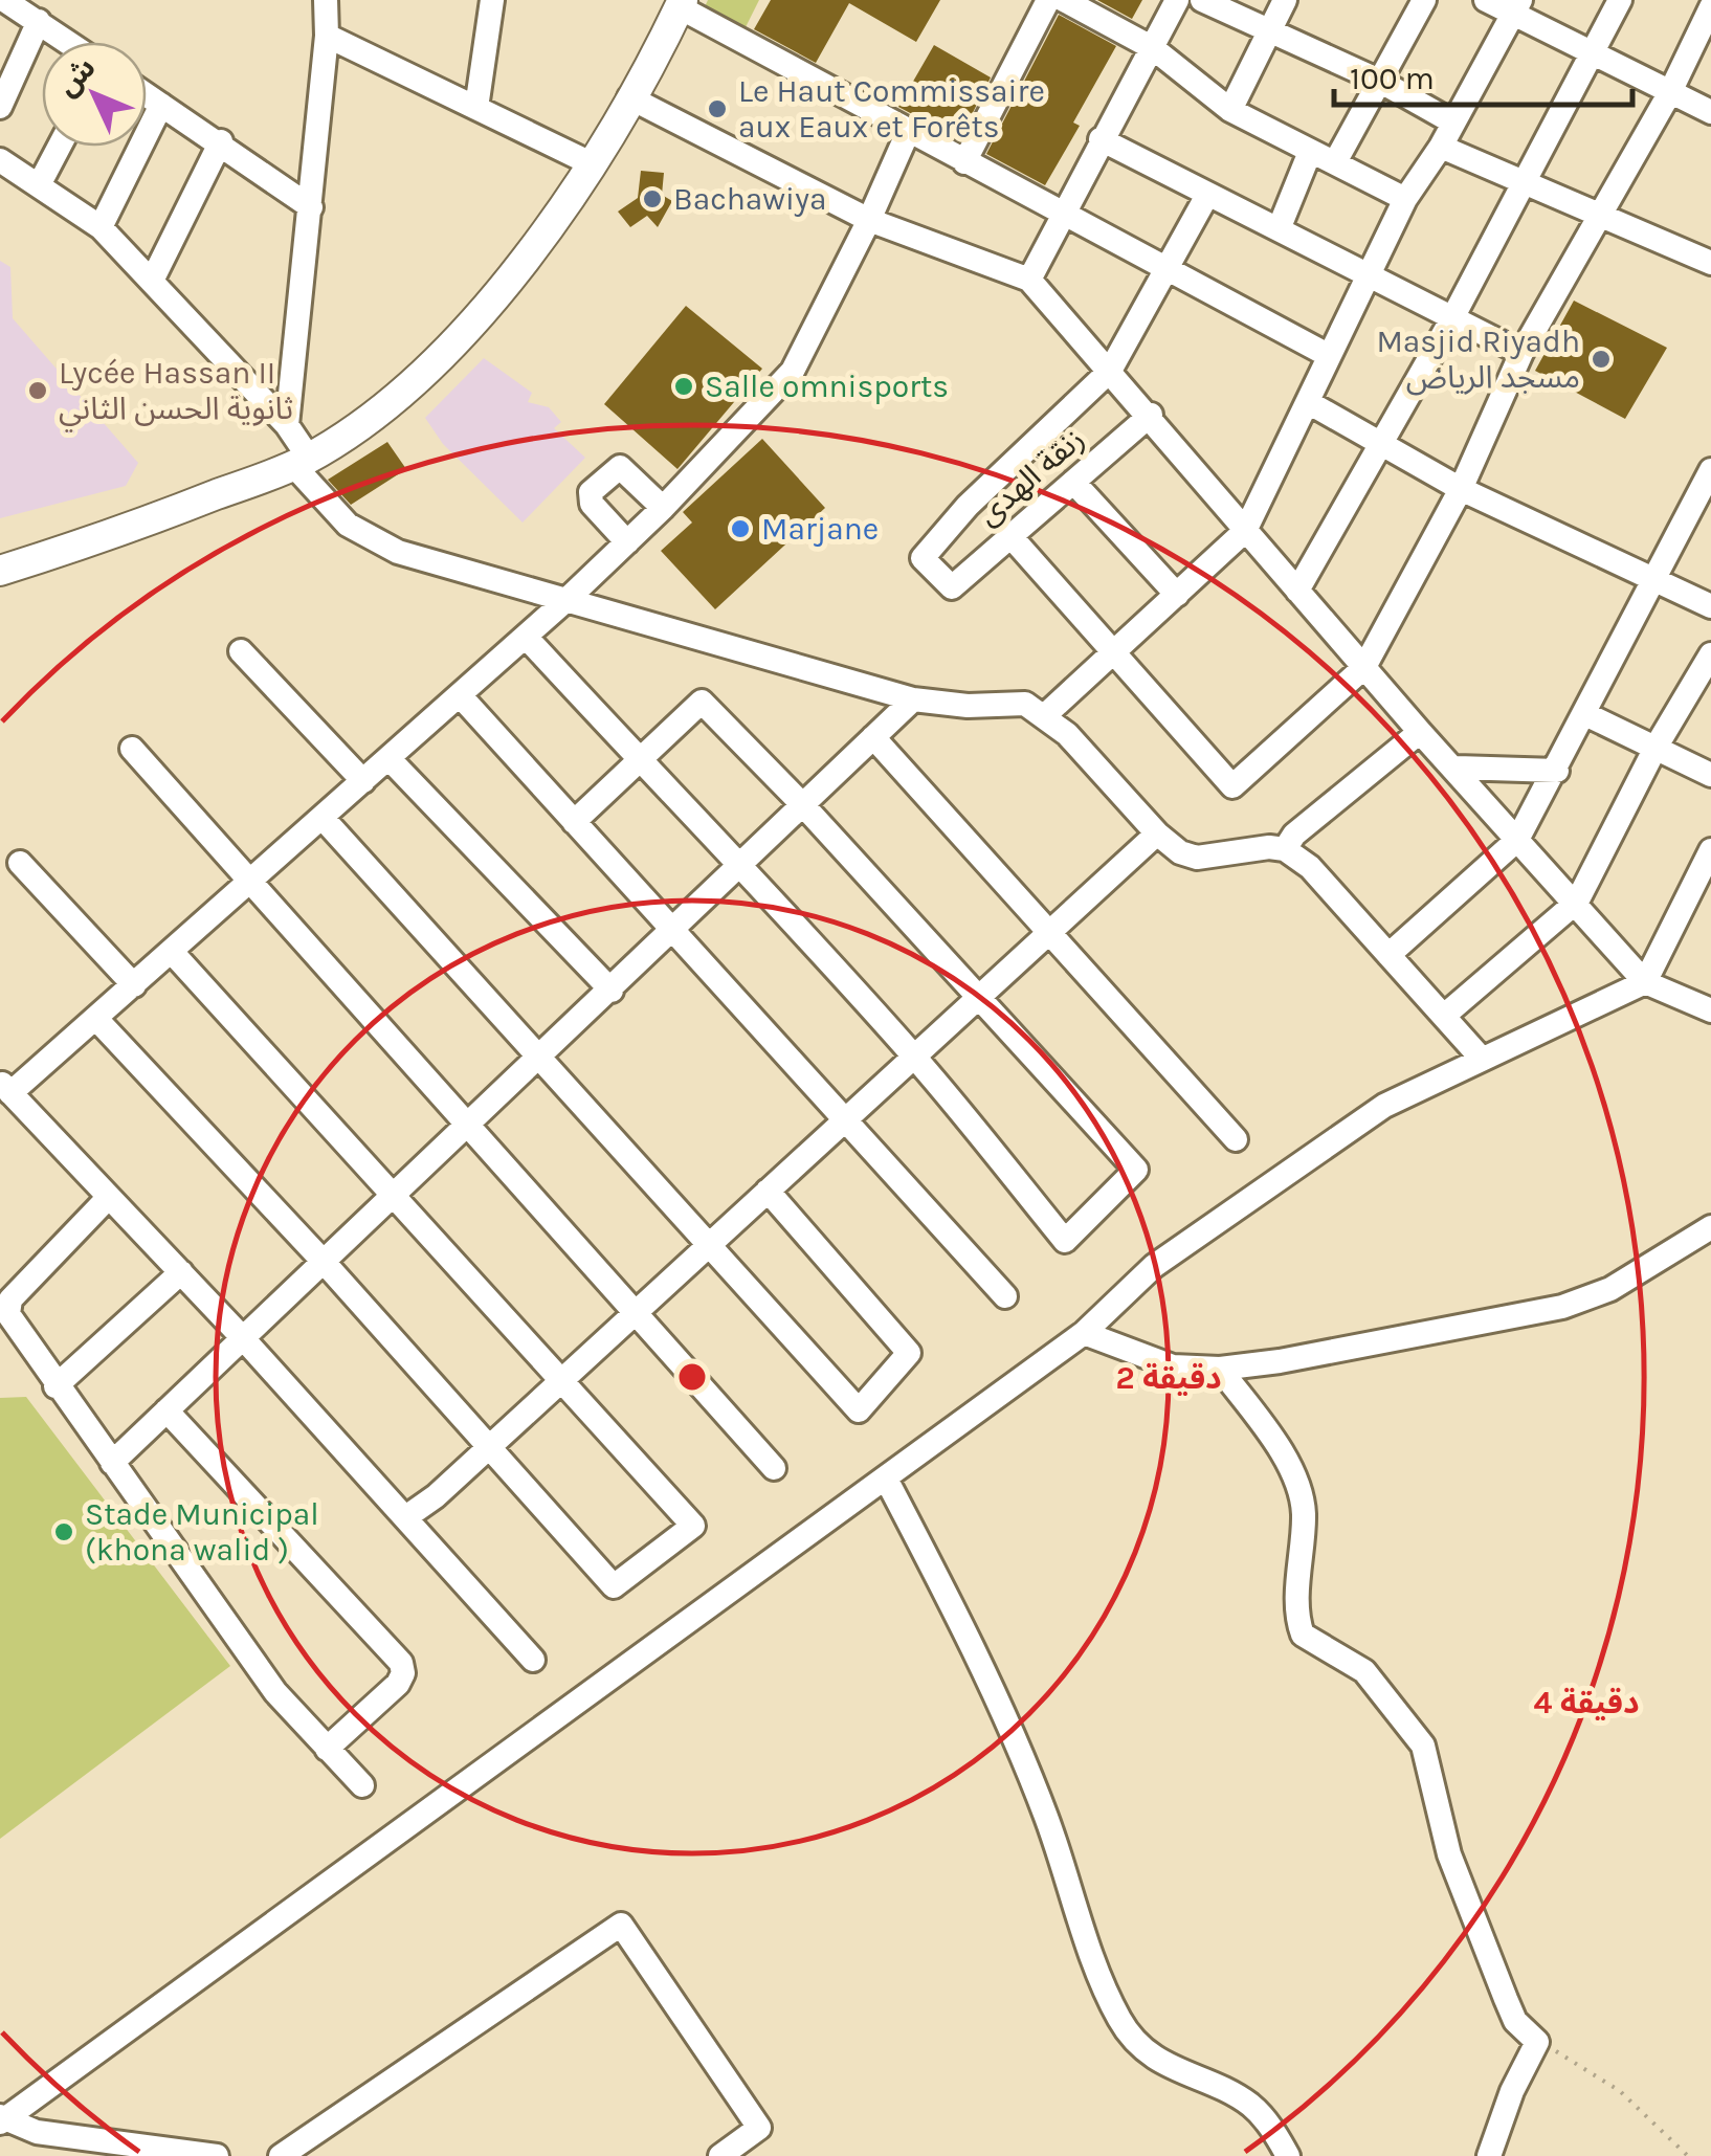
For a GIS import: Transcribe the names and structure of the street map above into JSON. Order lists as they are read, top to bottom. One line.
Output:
{"streets":{"street":["زنقة الهدى"]},"places":["Le Haut Commissaire aux Eaux et Forêts","Bachawiya","Masjid Riyadh مسجد الرياض","Salle omnisports","Lycée Hassan II ثانوية الحسن الثاني","Marjane","Stade Municipal (khona walid )"],"scale_bar":"100 m","north":"top left","rings":["2 دقيقة","4 دقيقة"]}
